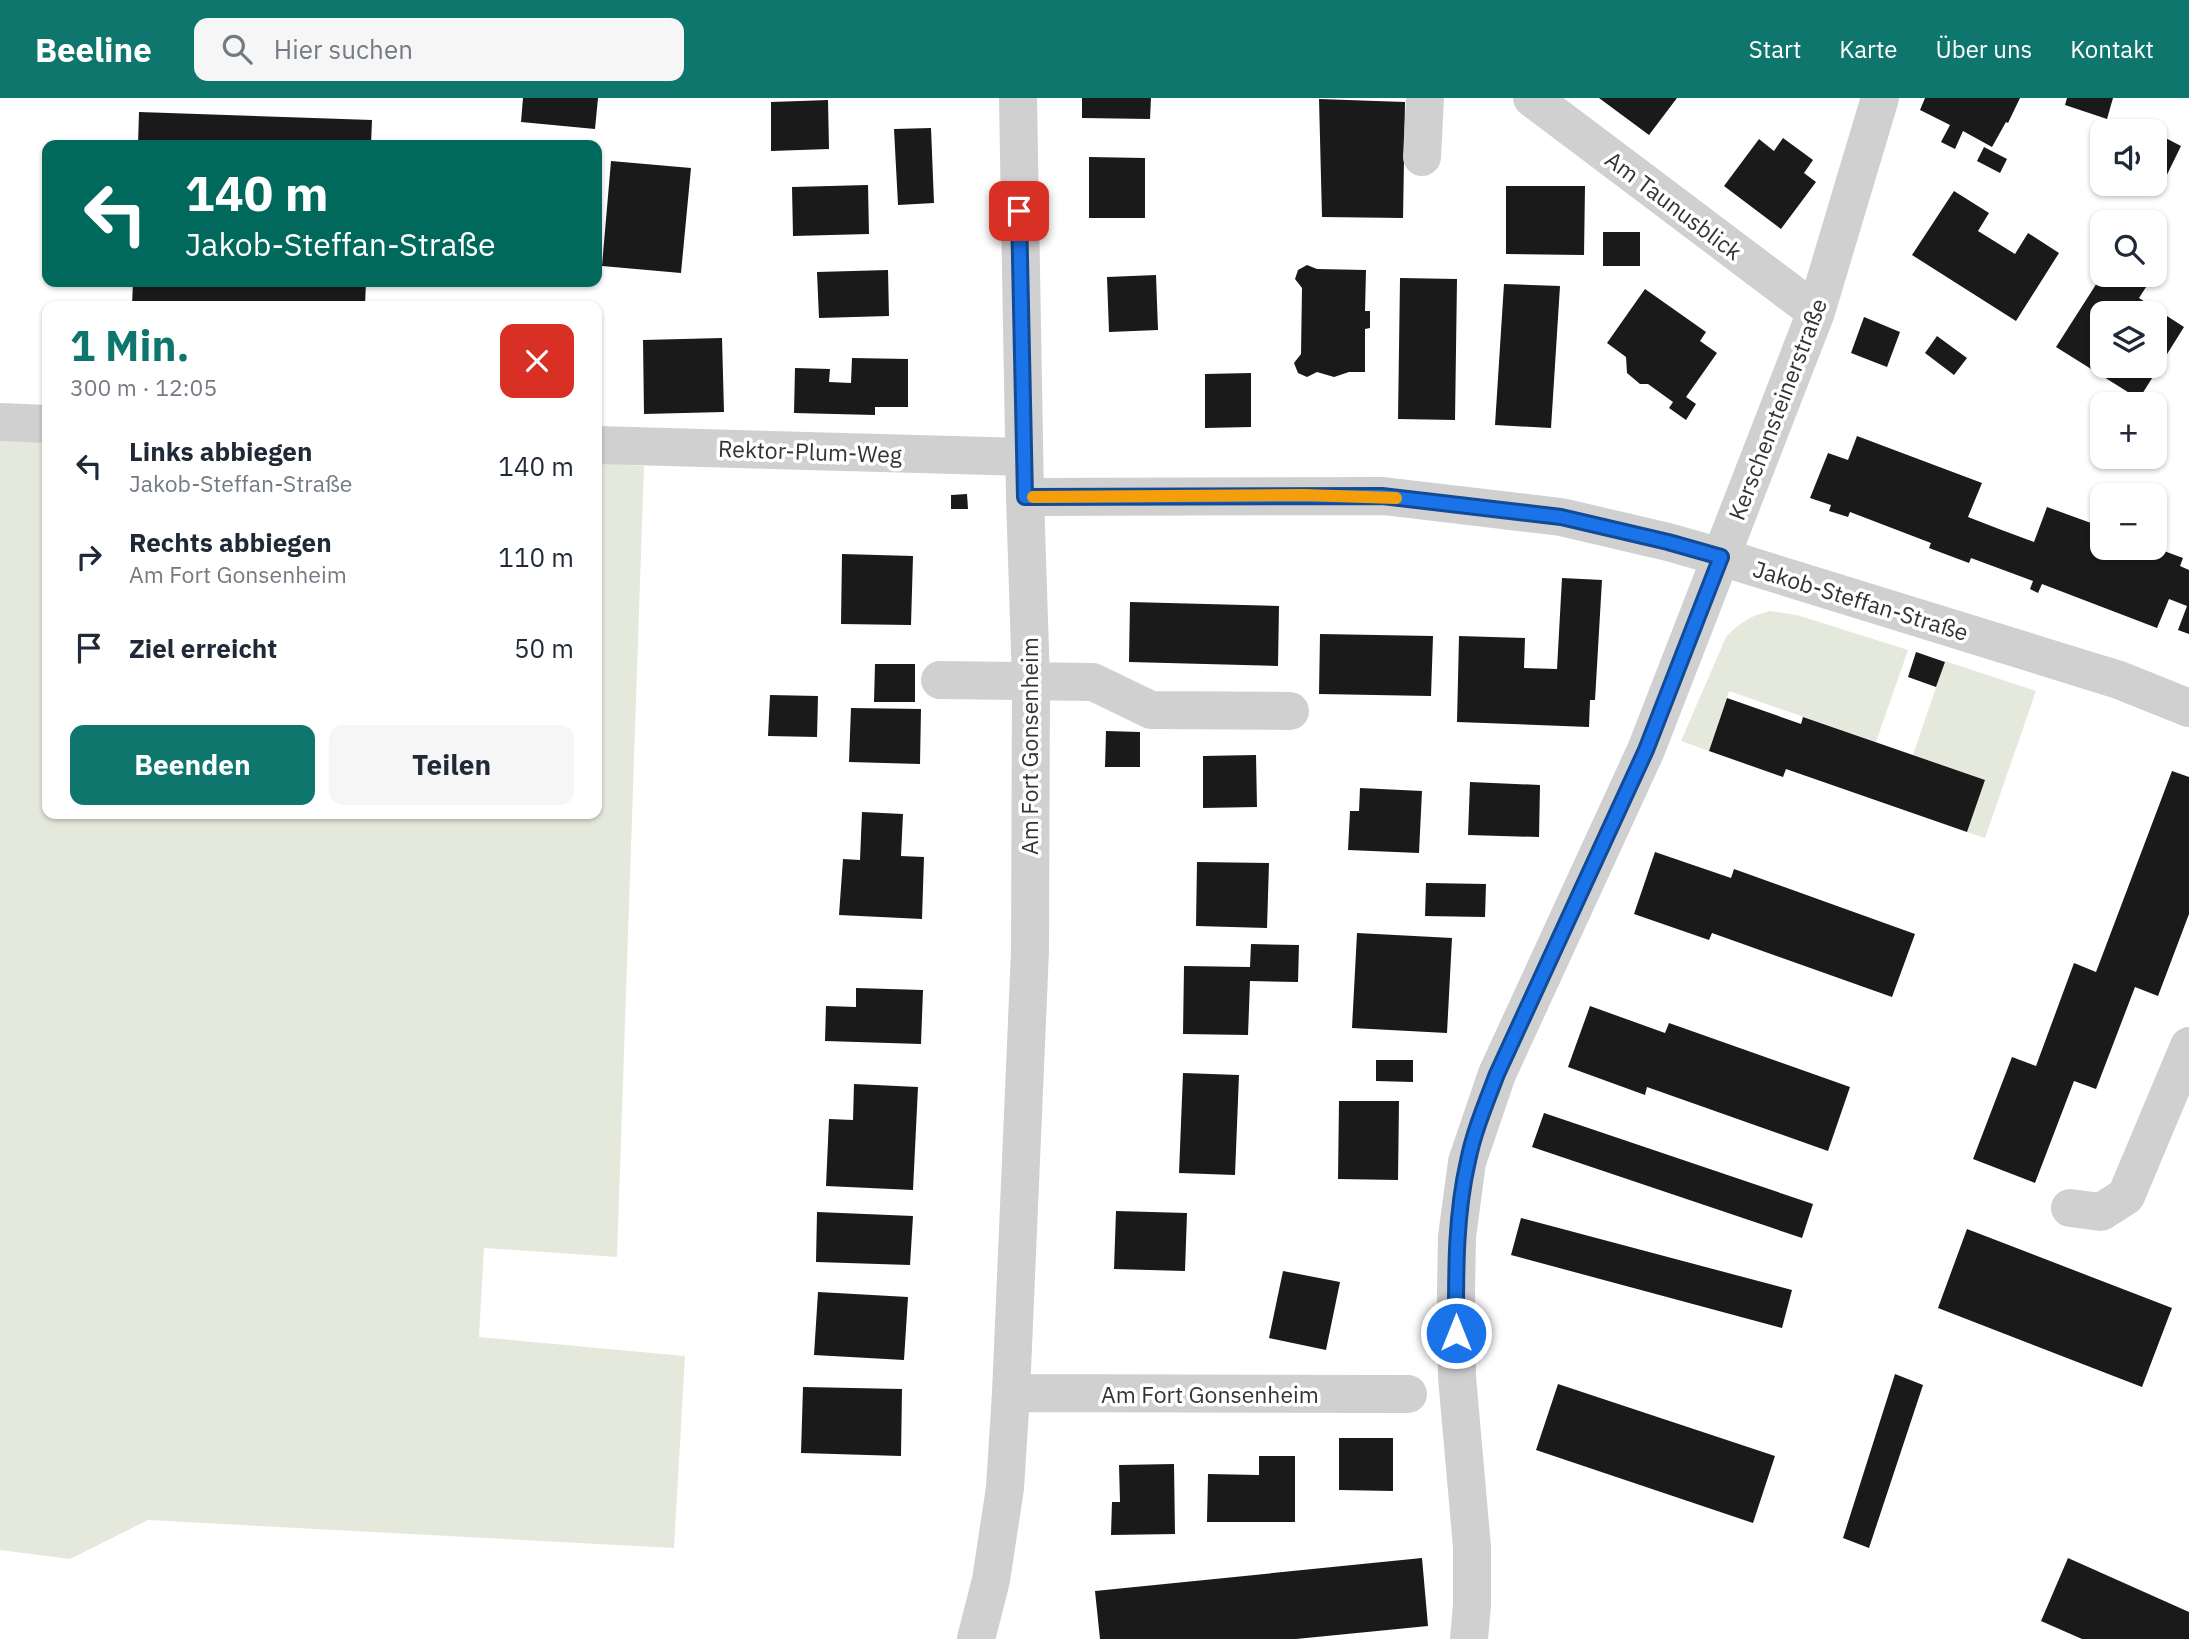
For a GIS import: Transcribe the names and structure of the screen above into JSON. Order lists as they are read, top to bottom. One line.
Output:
{"streets":{"street":["Am Taunusblick","Kerschensteinerstraße","Rektor-Plum-Weg","Jakob-Steffan-Straße","Am Fort Gonsenheim"]},"crossings":[["Am Taunusblick","Kerschensteinerstraße"],["Kerschensteinerstraße","Jakob-Steffan-Straße"],["Rektor-Plum-Weg","Am Fort Gonsenheim"],["Jakob-Steffan-Straße","Am Fort Gonsenheim"]],"page":{"header":"Beeline","search":"Hier suchen","nav":["Start","Karte","Über uns","Kontakt"],"map_buttons":["+","−"],"turn":["140 m","Jakob-Steffan-Straße"],"heading":["1 Min.","300 m · 12:05"],"list":[{"name":"Links abbiegen","note":"Jakob-Steffan-Straße","value":"140 m"},{"name":"Rechts abbiegen","note":"Am Fort Gonsenheim","value":"110 m"},{"name":"Ziel erreicht","value":"50 m"}],"buttons":["Beenden","Teilen"]}}
